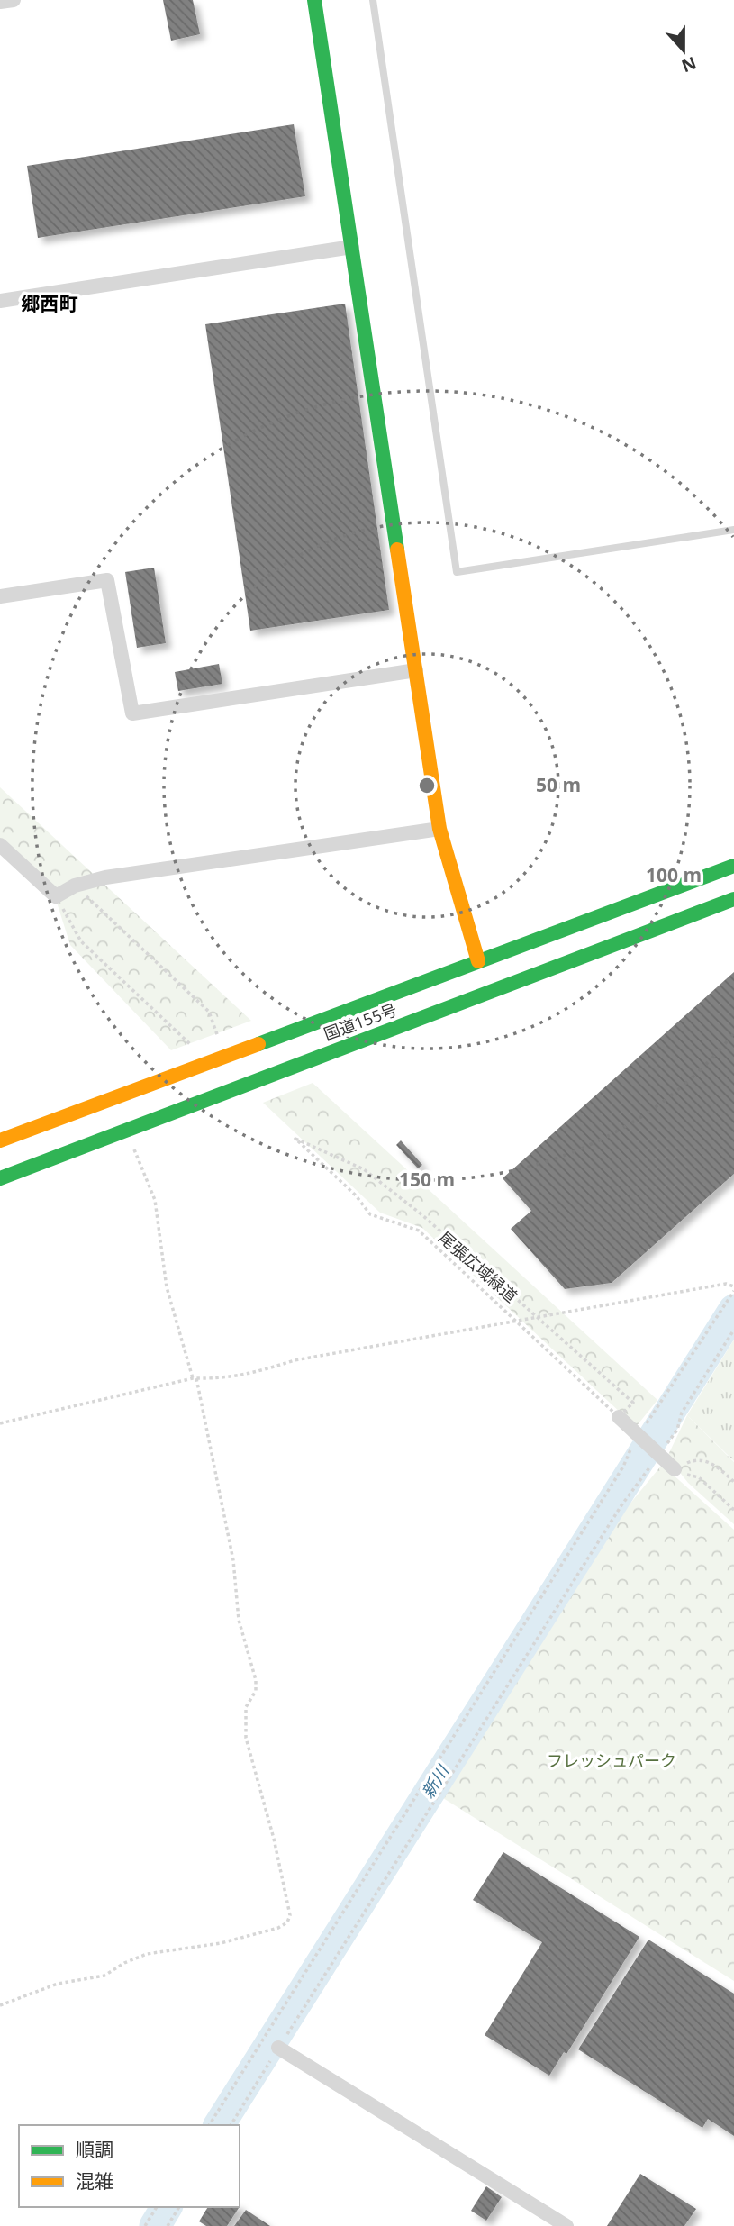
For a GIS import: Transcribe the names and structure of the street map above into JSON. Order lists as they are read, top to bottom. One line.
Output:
{"streets":{"main road":["国道155号"],"path":["尾張広域緑道"]},"districts":["郷西町"],"water":["新川"],"parks":["フレッシュパーク"],"legend":["順調","混雑"],"north":"bottom","rings":["50 m","100 m","150 m"]}
